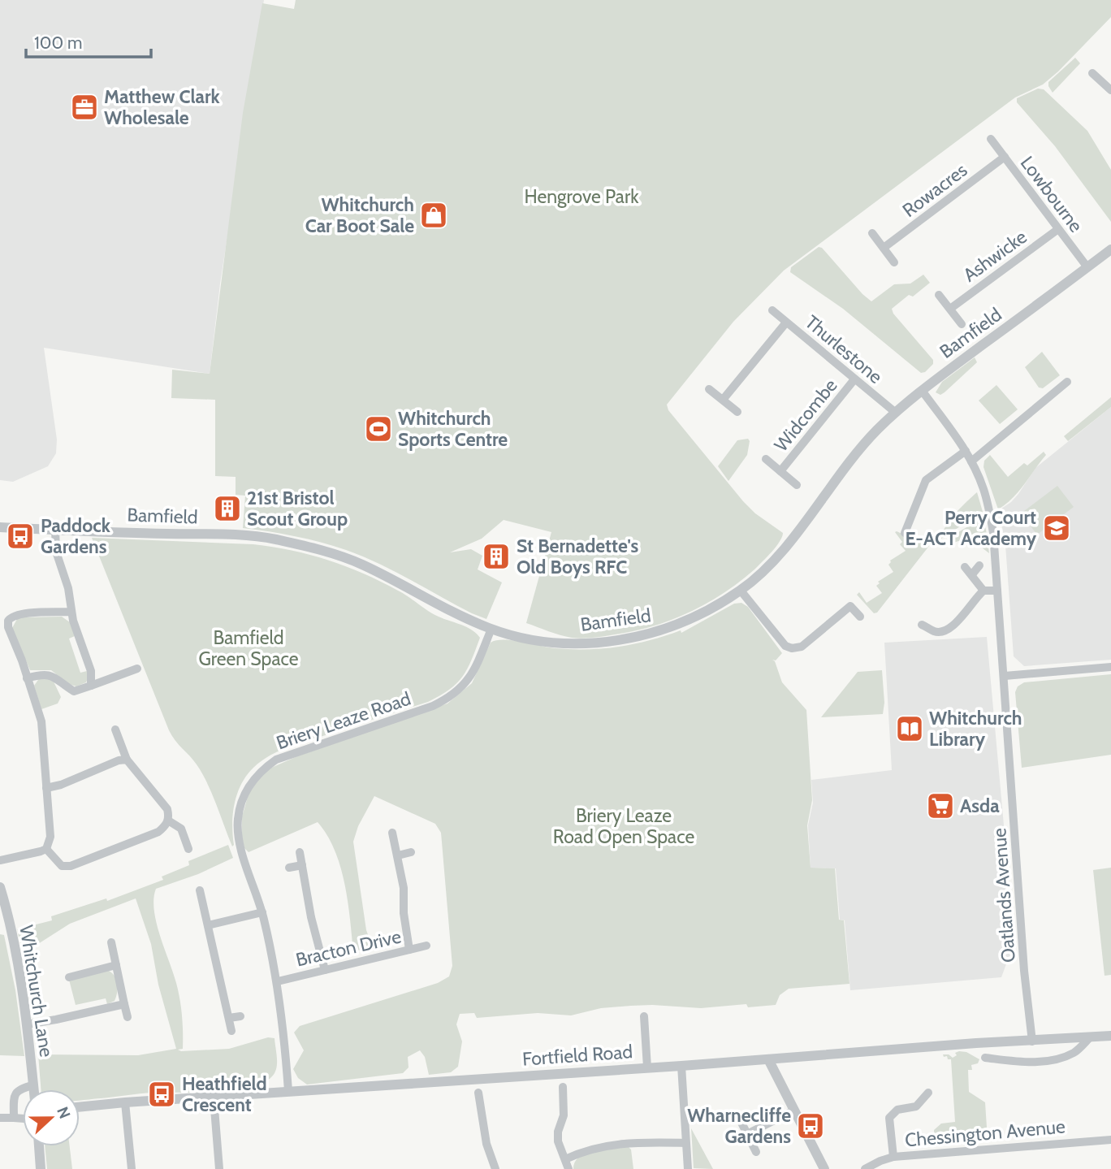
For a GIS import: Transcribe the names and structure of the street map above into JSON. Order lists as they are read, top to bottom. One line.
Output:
{"streets":{"street":["Rowacres","Lowbourne","Ashwicke","Bamfield","Thurlestone","Widcombe","Briery Leaze Road","Oatlands Avenue","Bracton Drive","Whitchurch Lane","Fortfield Road","Chessington Avenue"]},"crossings":[["Rowacres","Lowbourne"],["Lowbourne","Ashwicke"],["Lowbourne","Bamfield"],["Bamfield","Thurlestone"],["Bamfield","Briery Leaze Road"],["Bamfield","Oatlands Avenue"],["Thurlestone","Widcombe"],["Briery Leaze Road","Bracton Drive"],["Briery Leaze Road","Fortfield Road"],["Oatlands Avenue","Fortfield Road"]],"parks":["Hengrove Park","Bamfield Green Space","Briery Leaze Road Open Space"],"places":{"office":["Matthew Clark Wholesale"],"shop":["Whitchurch Car Boot Sale"],"sports":["Whitchurch Sports Centre"],"building":["21st Bristol Scout Group","St Bernadette's Old Boys RFC"],"school or university":["Perry Court E-ACT Academy"],"bus stop":["Paddock Gardens","Heathfield Crescent","Wharnecliffe Gardens"],"library":["Whitchurch Library"],"supermarket":["Asda"]},"scale_bar":"100 m","north":"right"}
